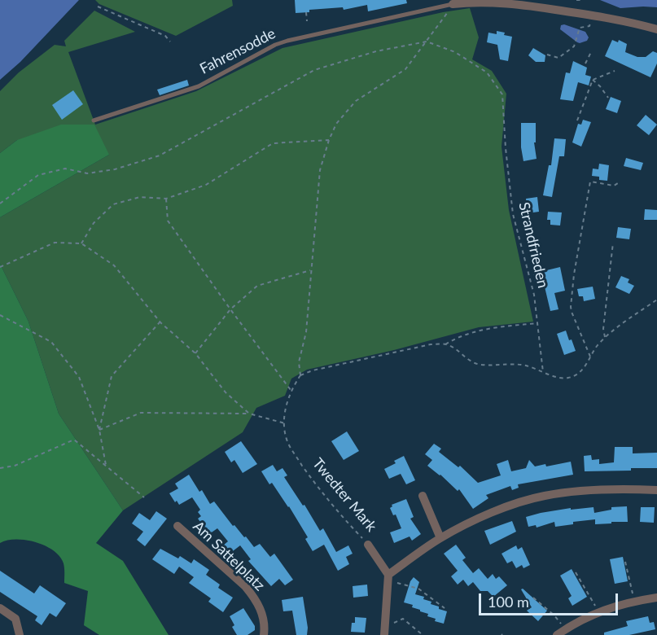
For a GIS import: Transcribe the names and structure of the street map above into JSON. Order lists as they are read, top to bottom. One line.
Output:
{"streets":{"street":["Fahrensodde","Twedter Mark","Am Sattelplatz"],"path":["Strandfrieden"]},"scale_bar":"100 m"}
